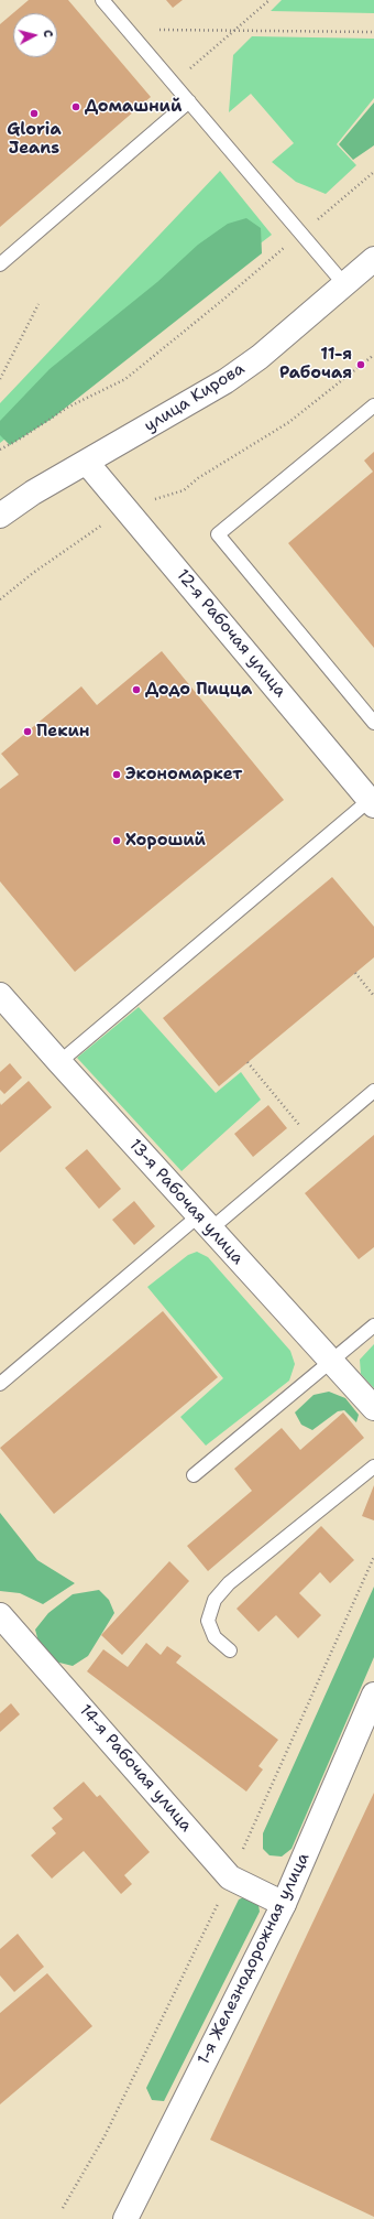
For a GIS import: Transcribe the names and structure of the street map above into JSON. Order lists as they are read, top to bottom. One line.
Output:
{"streets":{"street":["улица Кирова","12-я Рабочая улица","13-я Рабочая улица","14-я Рабочая улица","1-я Железнодорожная улица"]},"crossings":[["улица Кирова","12-я Рабочая улица"],["14-я Рабочая улица","1-я Железнодорожная улица"]],"places":["Домашний","Gloria Jeans","11-я Рабочая","Додо Пицца","Пекин","Экономаркет","Хороший"],"north":"right"}
